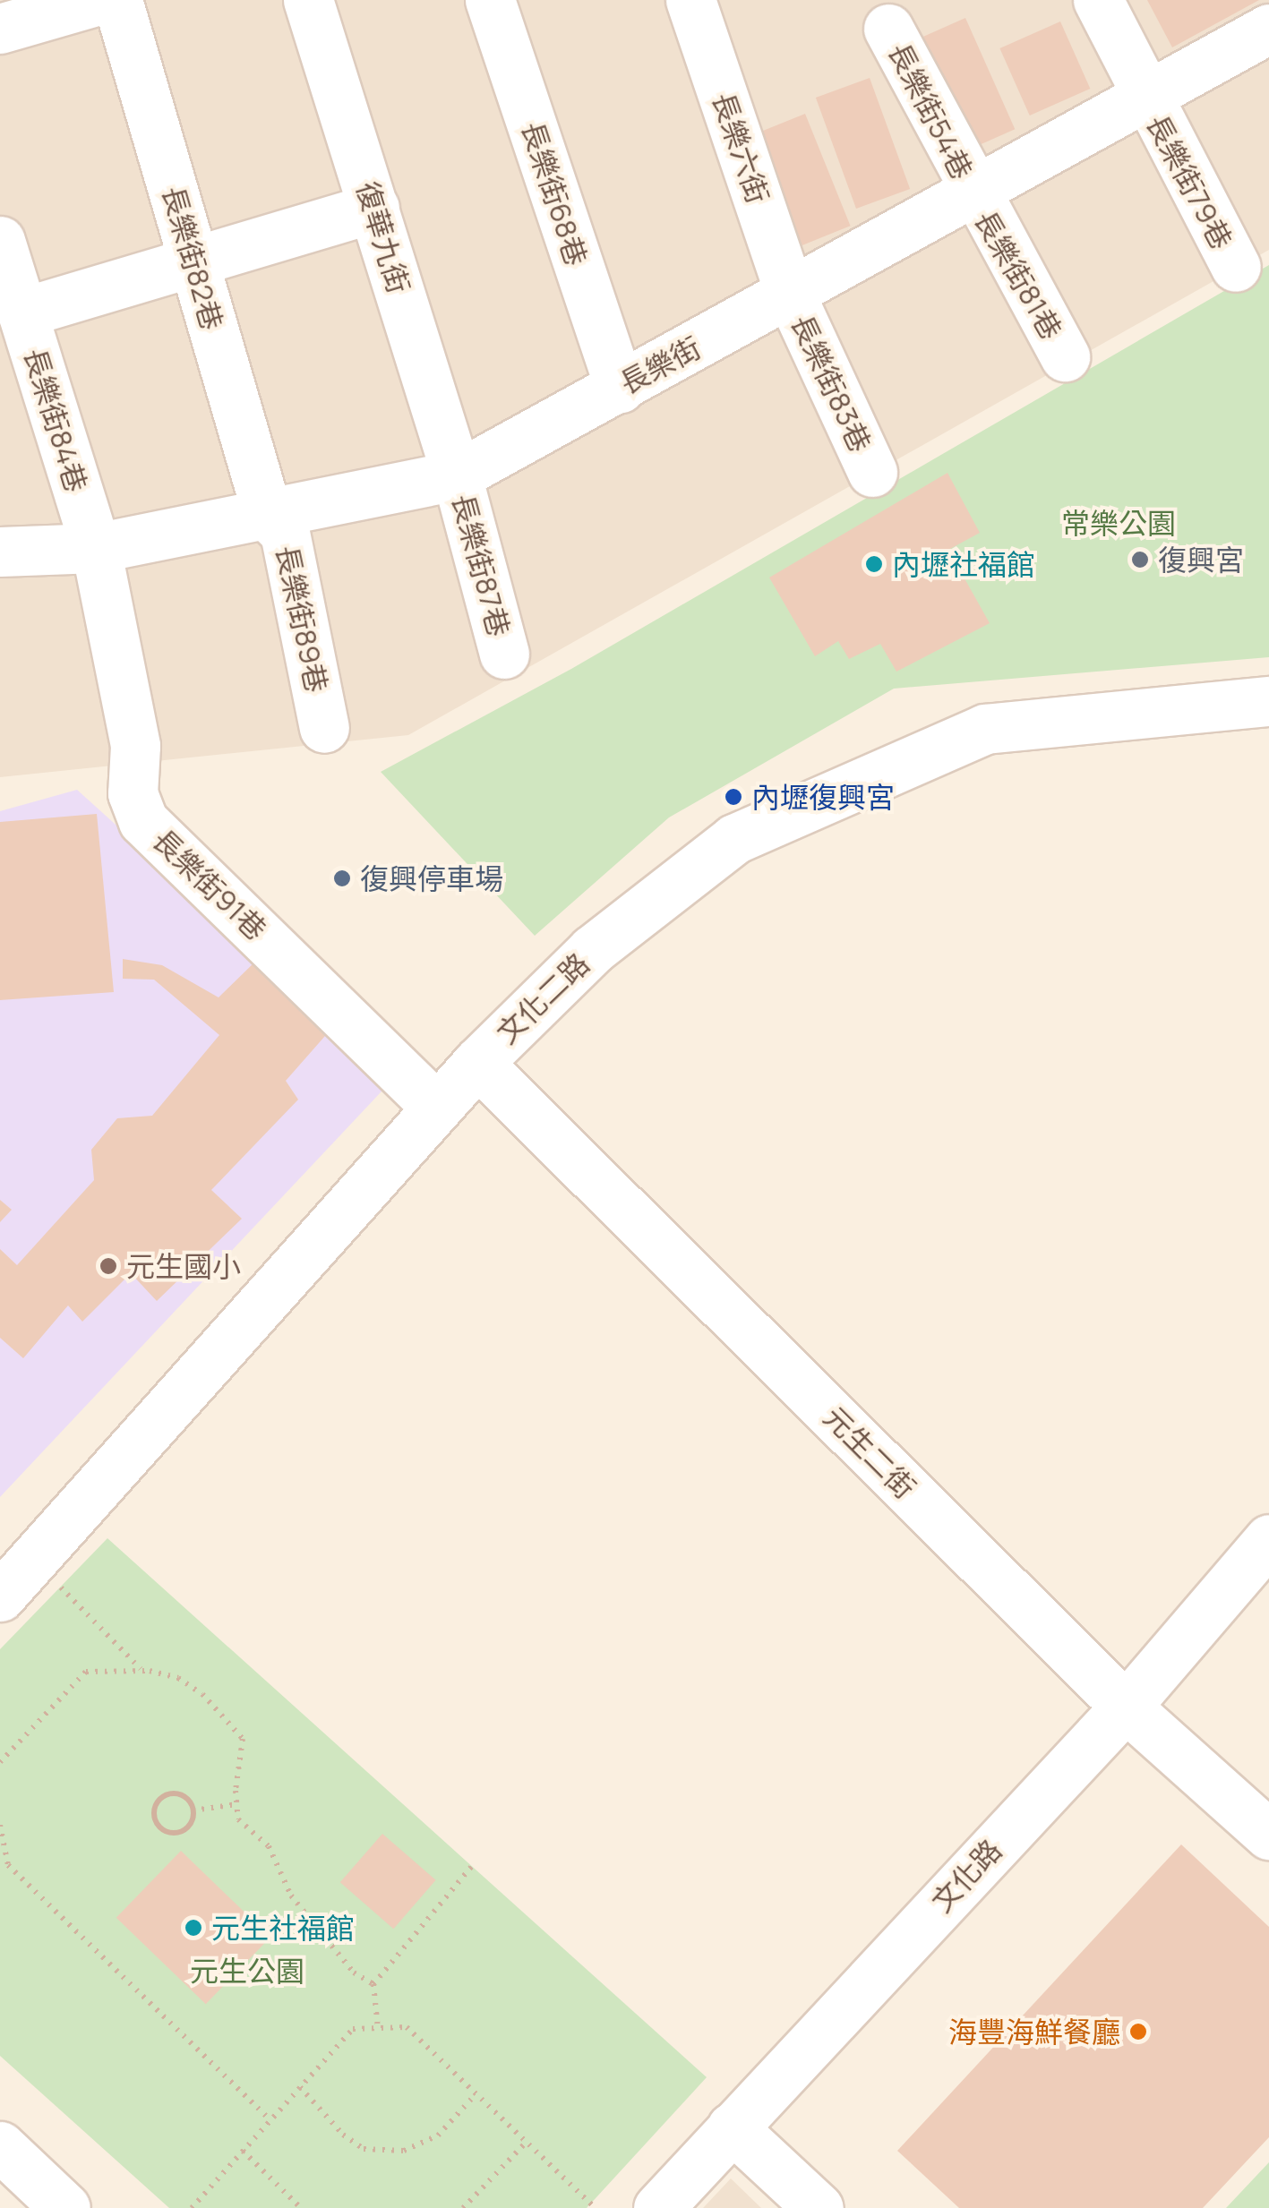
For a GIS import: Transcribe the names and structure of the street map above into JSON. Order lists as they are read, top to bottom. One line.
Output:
{"streets":{"street":["長樂街54巷","長樂六街","長樂街79巷","長樂街68巷","復華九街","長樂街82巷","長樂街81巷","長樂街","長樂街83巷","長樂街84巷","長樂街87巷","長樂街89巷","長樂街91巷","文化二路","元生二街","文化路"]},"crossings":[["長樂街54巷","長樂街81巷"],["長樂街54巷","長樂街"],["長樂六街","長樂街"],["長樂六街","長樂街83巷"],["長樂街79巷","長樂街"],["長樂街68巷","長樂街"],["復華九街","長樂街"],["復華九街","長樂街87巷"],["長樂街82巷","長樂街"],["長樂街82巷","長樂街89巷"],["長樂街81巷","長樂街"],["長樂街","長樂街83巷"],["長樂街","長樂街84巷"],["長樂街","長樂街87巷"],["長樂街","長樂街89巷"],["長樂街","長樂街91巷"],["長樂街84巷","長樂街91巷"],["長樂街91巷","文化二路"],["文化二路","元生二街"],["元生二街","文化路"]],"parks":["常樂公園","元生公園"],"places":["復興宮","內壢社福館","內壢復興宮","復興停車場","元生國小","元生社福館","海豐海鮮餐廳"]}
